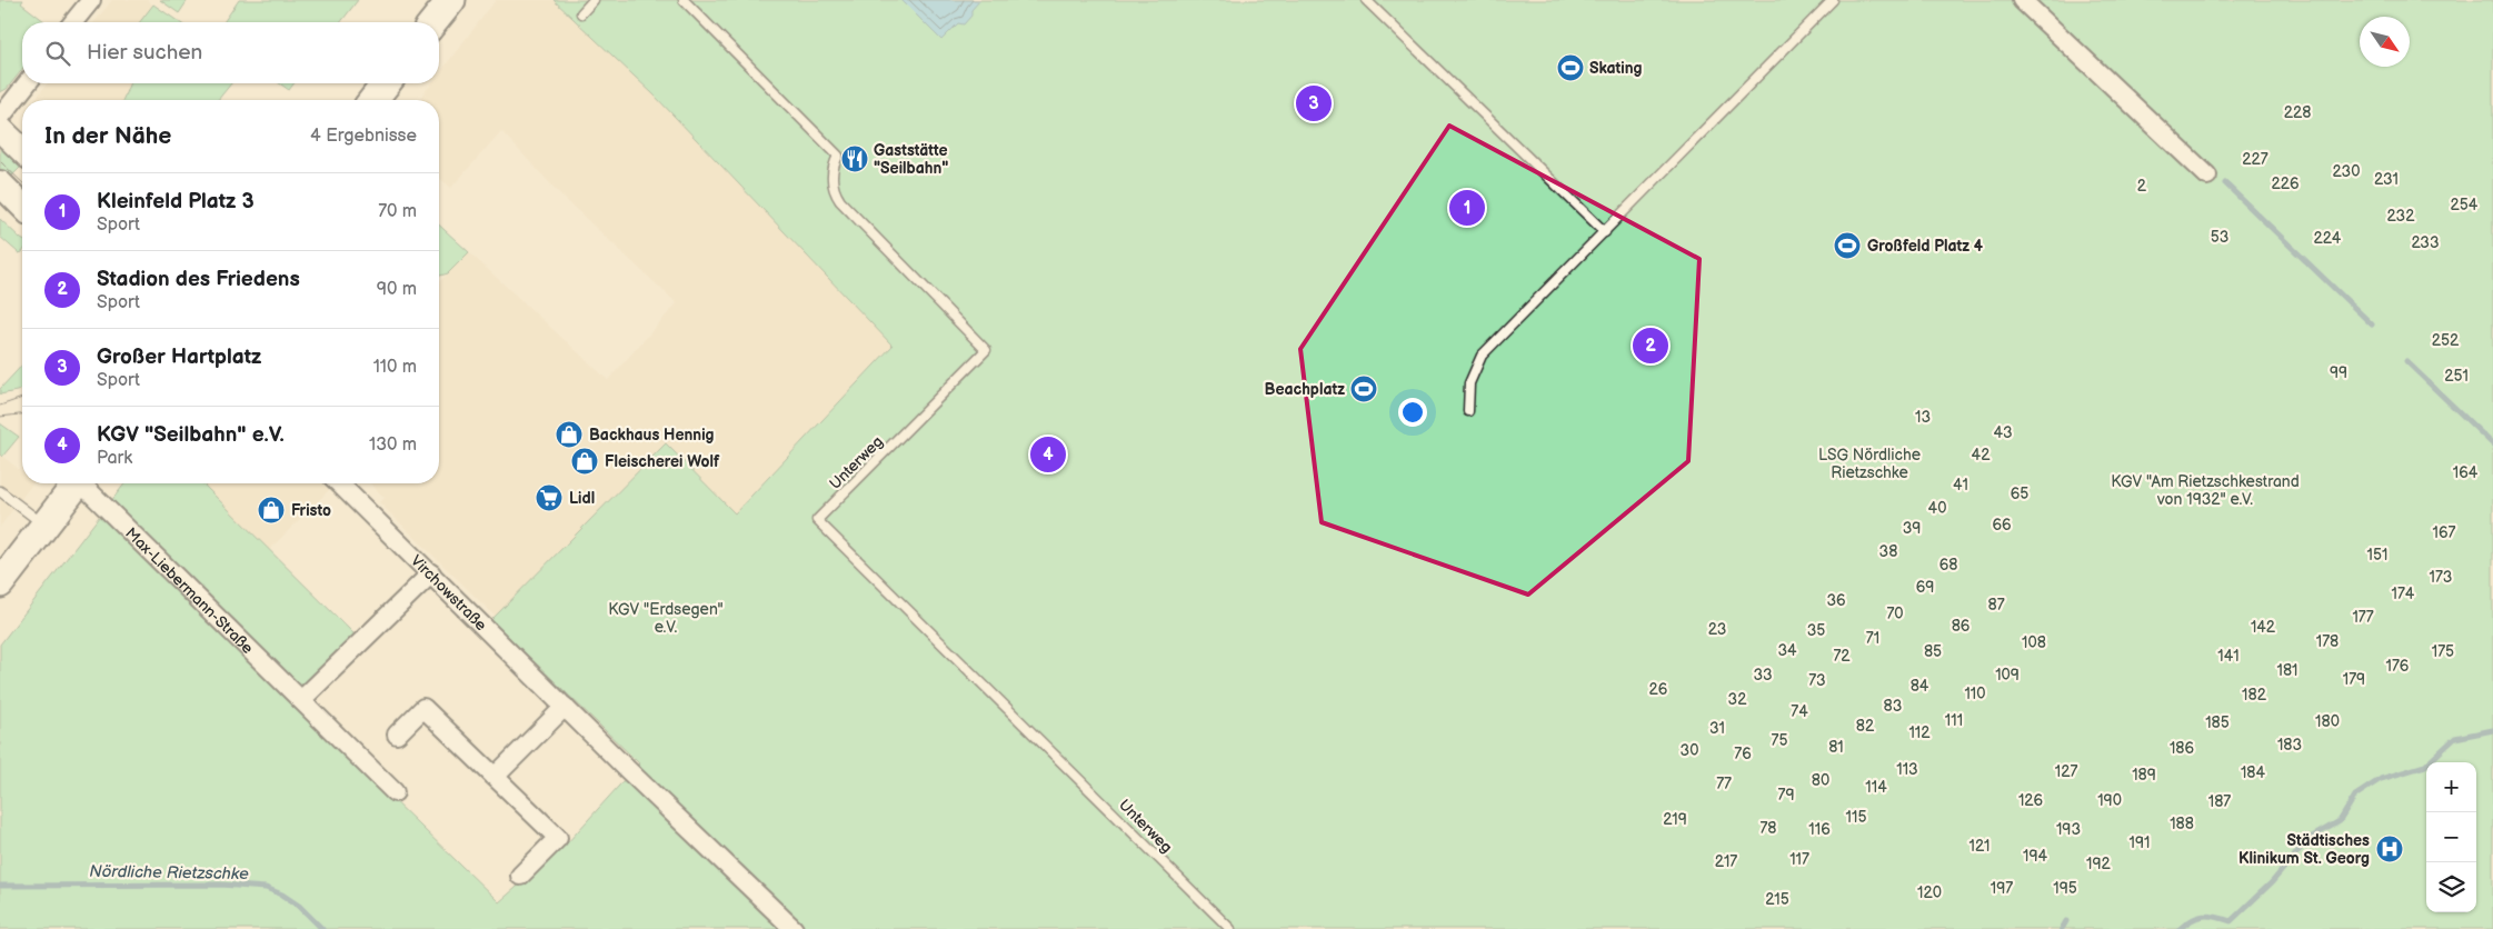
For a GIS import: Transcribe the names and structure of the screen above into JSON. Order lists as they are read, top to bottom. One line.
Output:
{"streets":{"main road":["Max-Liebermann-Straße"],"street":["Virchowstraße"],"lane":["Unterweg"]},"water":["Nördliche Rietzschke"],"parks":["228","227","230","231","226","2","254","232","53","224","233","252","99","251","13","43","LSG Nördliche Rietzschke","42","164","KGV \"Am Rietzschkestrand von 1932\" e.V.","41","65","40","66","39","167","38","151","68","173","69","174","36","87","KGV \"Erdsegen\" e.V.","70","177","86","142","23","35","71","178","108","34","85","175","72","141","176","181","33","109","179","73","84","26","110","182","32","83","74","111","180","185","82","31","112","75","183","81","186","30","76","113","127","184","189","80","77","114","79","126","190","187","115","219","188","78","116","193","191","121","194","117","217","192","197","195","120","215"],"places":{"sports":["Skating","Großfeld Platz 4","Beachplatz"],"restaurant":["Gaststätte \"Seilbahn\""],"shop":["Backhaus Hennig","Fleischerei Wolf","Fristo"],"supermarket":["Lidl"],"hospital":["Städtisches Klinikum St. Georg"]},"north":"bottom right","page":{"search":"Hier suchen","pins":["3","1","2","4"],"heading":["In der Nähe","4 Ergebnisse"],"list":[{"mark":"1","name":"Kleinfeld Platz 3","note":"Sport","value":"70 m"},{"mark":"2","name":"Stadion des Friedens","note":"Sport","value":"90 m"},{"mark":"3","name":"Großer Hartplatz","note":"Sport","value":"110 m"},{"mark":"4","name":"KGV \"Seilbahn\" e.V.","note":"Park","value":"130 m"}],"map_buttons":["+","−"]}}
